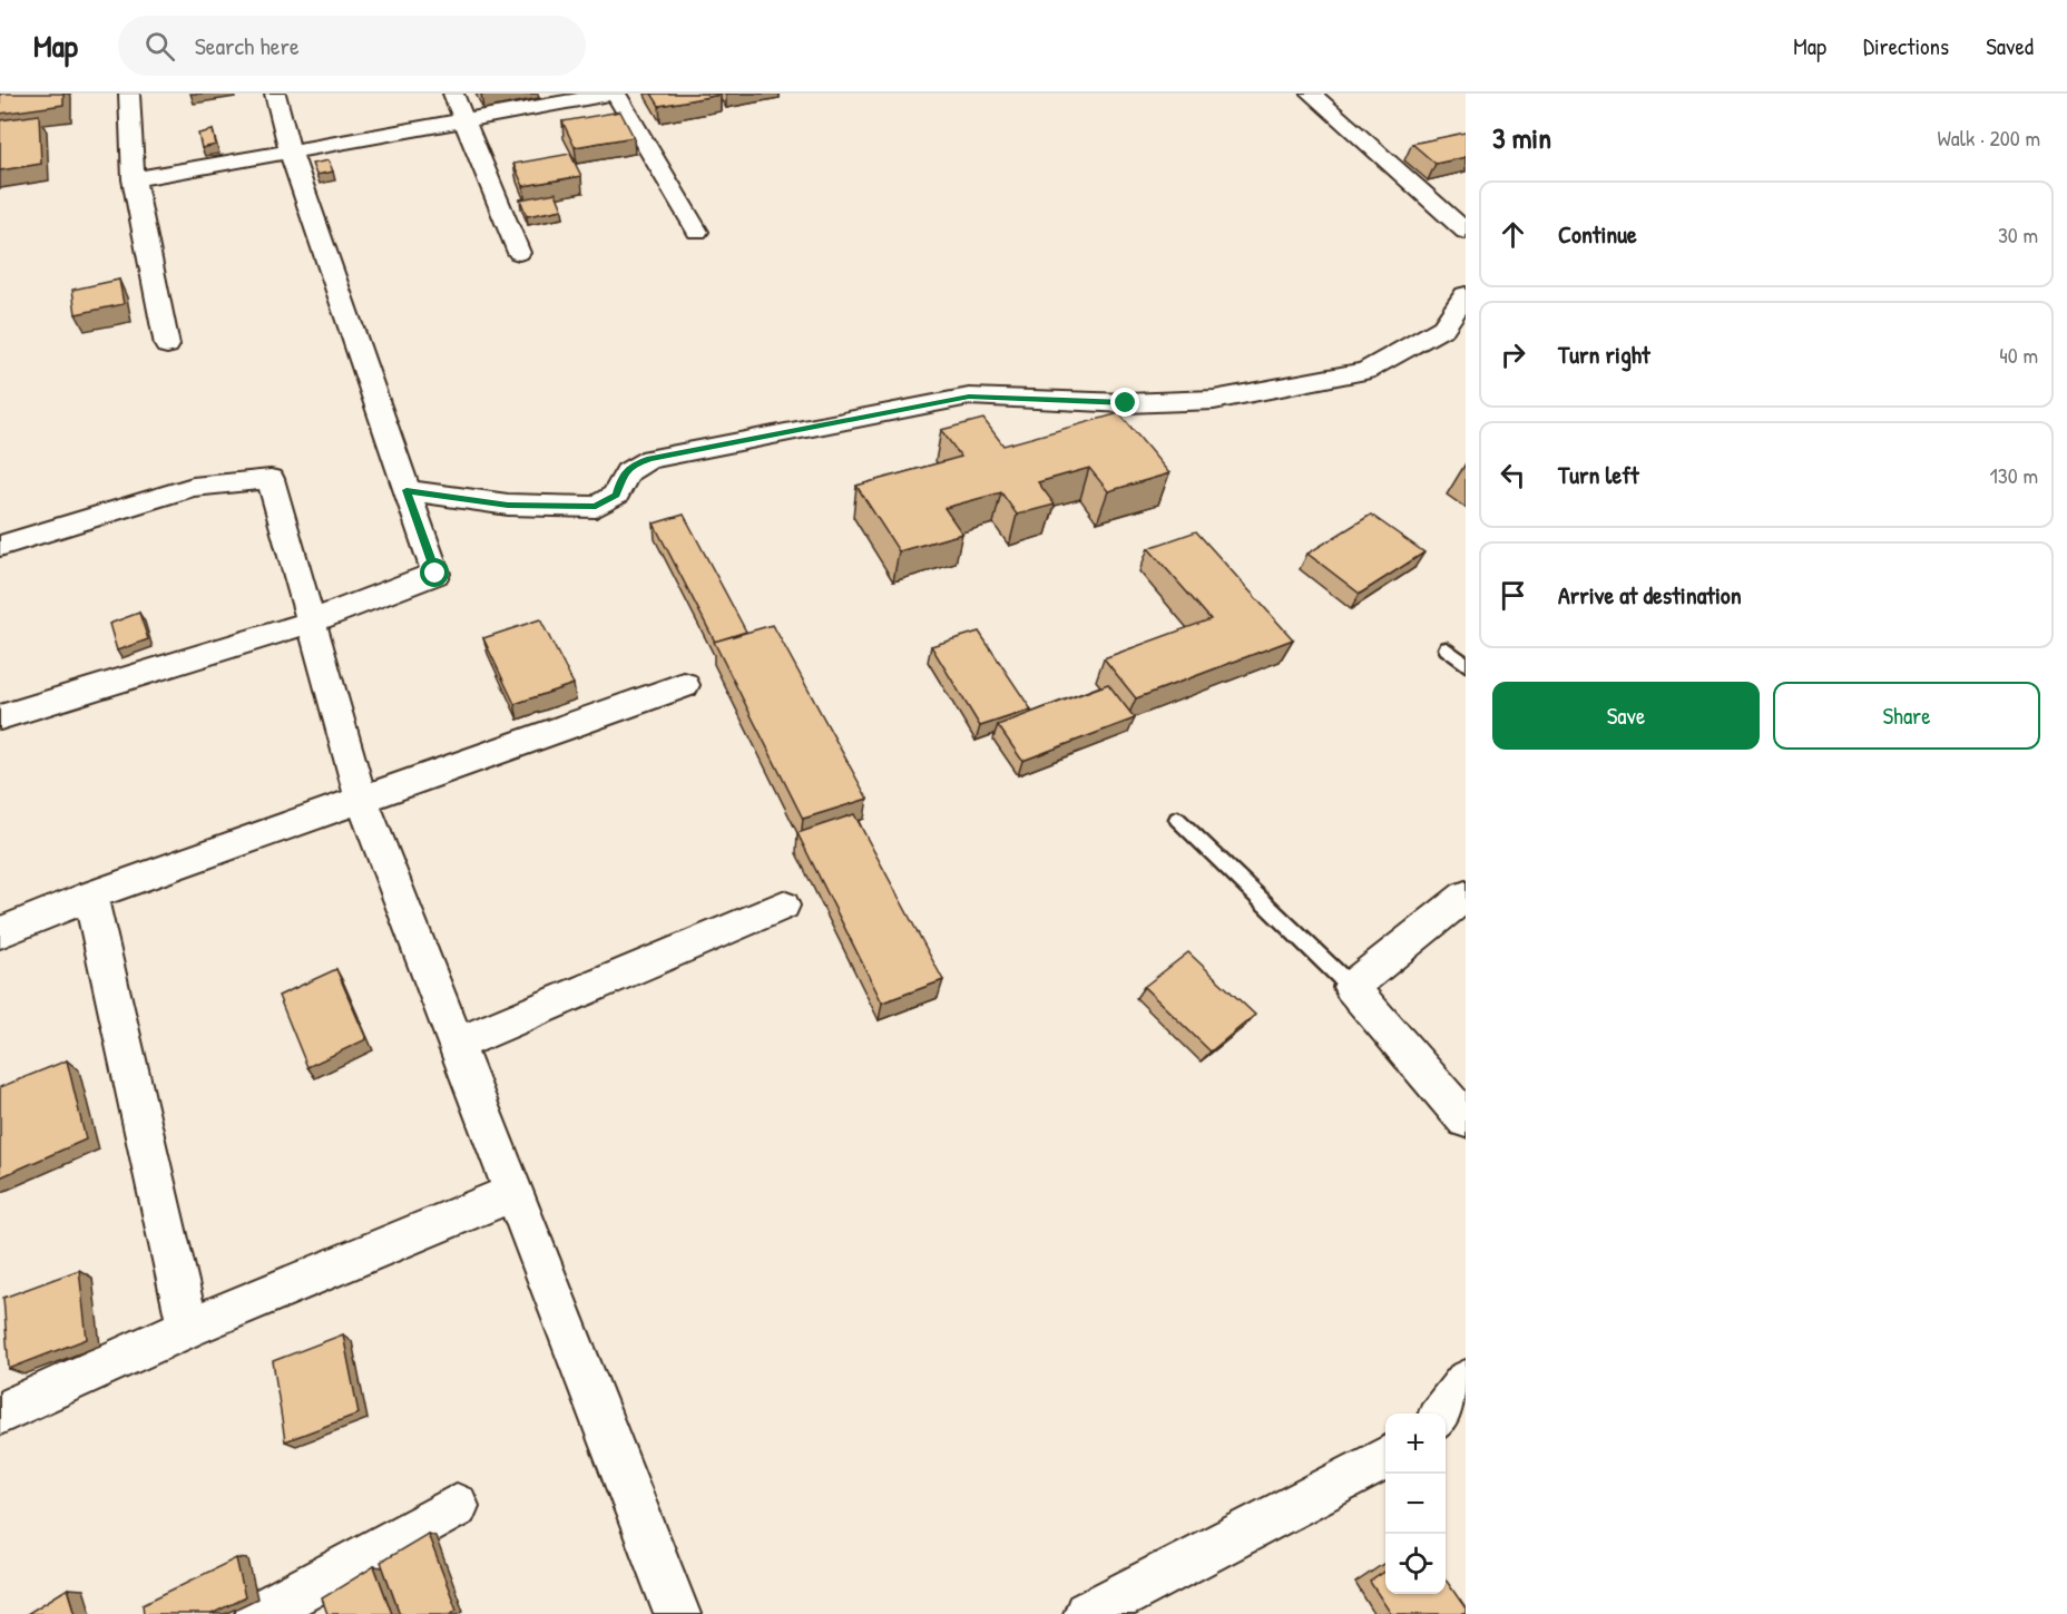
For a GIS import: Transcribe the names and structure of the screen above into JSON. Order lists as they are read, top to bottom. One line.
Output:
{"page":{"header":"Map","search":"Search here","nav":["Map","Directions","Saved"],"heading":["3 min","Walk · 200 m"],"list":[["Continue","30 m"],["Turn right","40 m"],["Turn left","130 m"],"Arrive at destination"],"buttons":["Save","Share"],"map_buttons":["+","−"]}}
